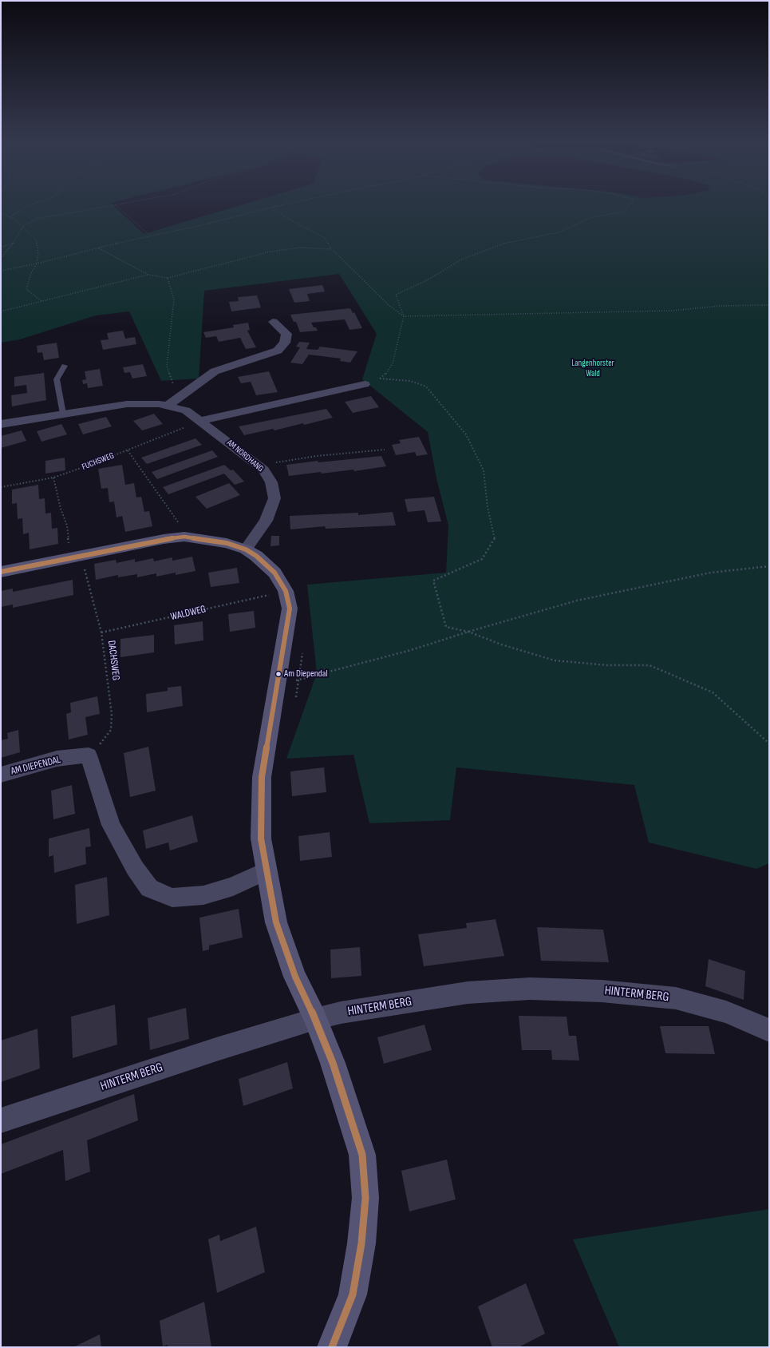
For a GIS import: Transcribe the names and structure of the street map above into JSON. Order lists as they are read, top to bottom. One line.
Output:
{"streets":{"street":["AM NORDHANG","AM DIEPENDAL","HINTERM BERG"],"path":["FUCHSWEG","WALDWEG","DACHSWEG"]},"crossings":[["WALDWEG","DACHSWEG"],["DACHSWEG","AM DIEPENDAL"]],"parks":["Langenhorster Wald"],"places":["Am Diependal"]}
